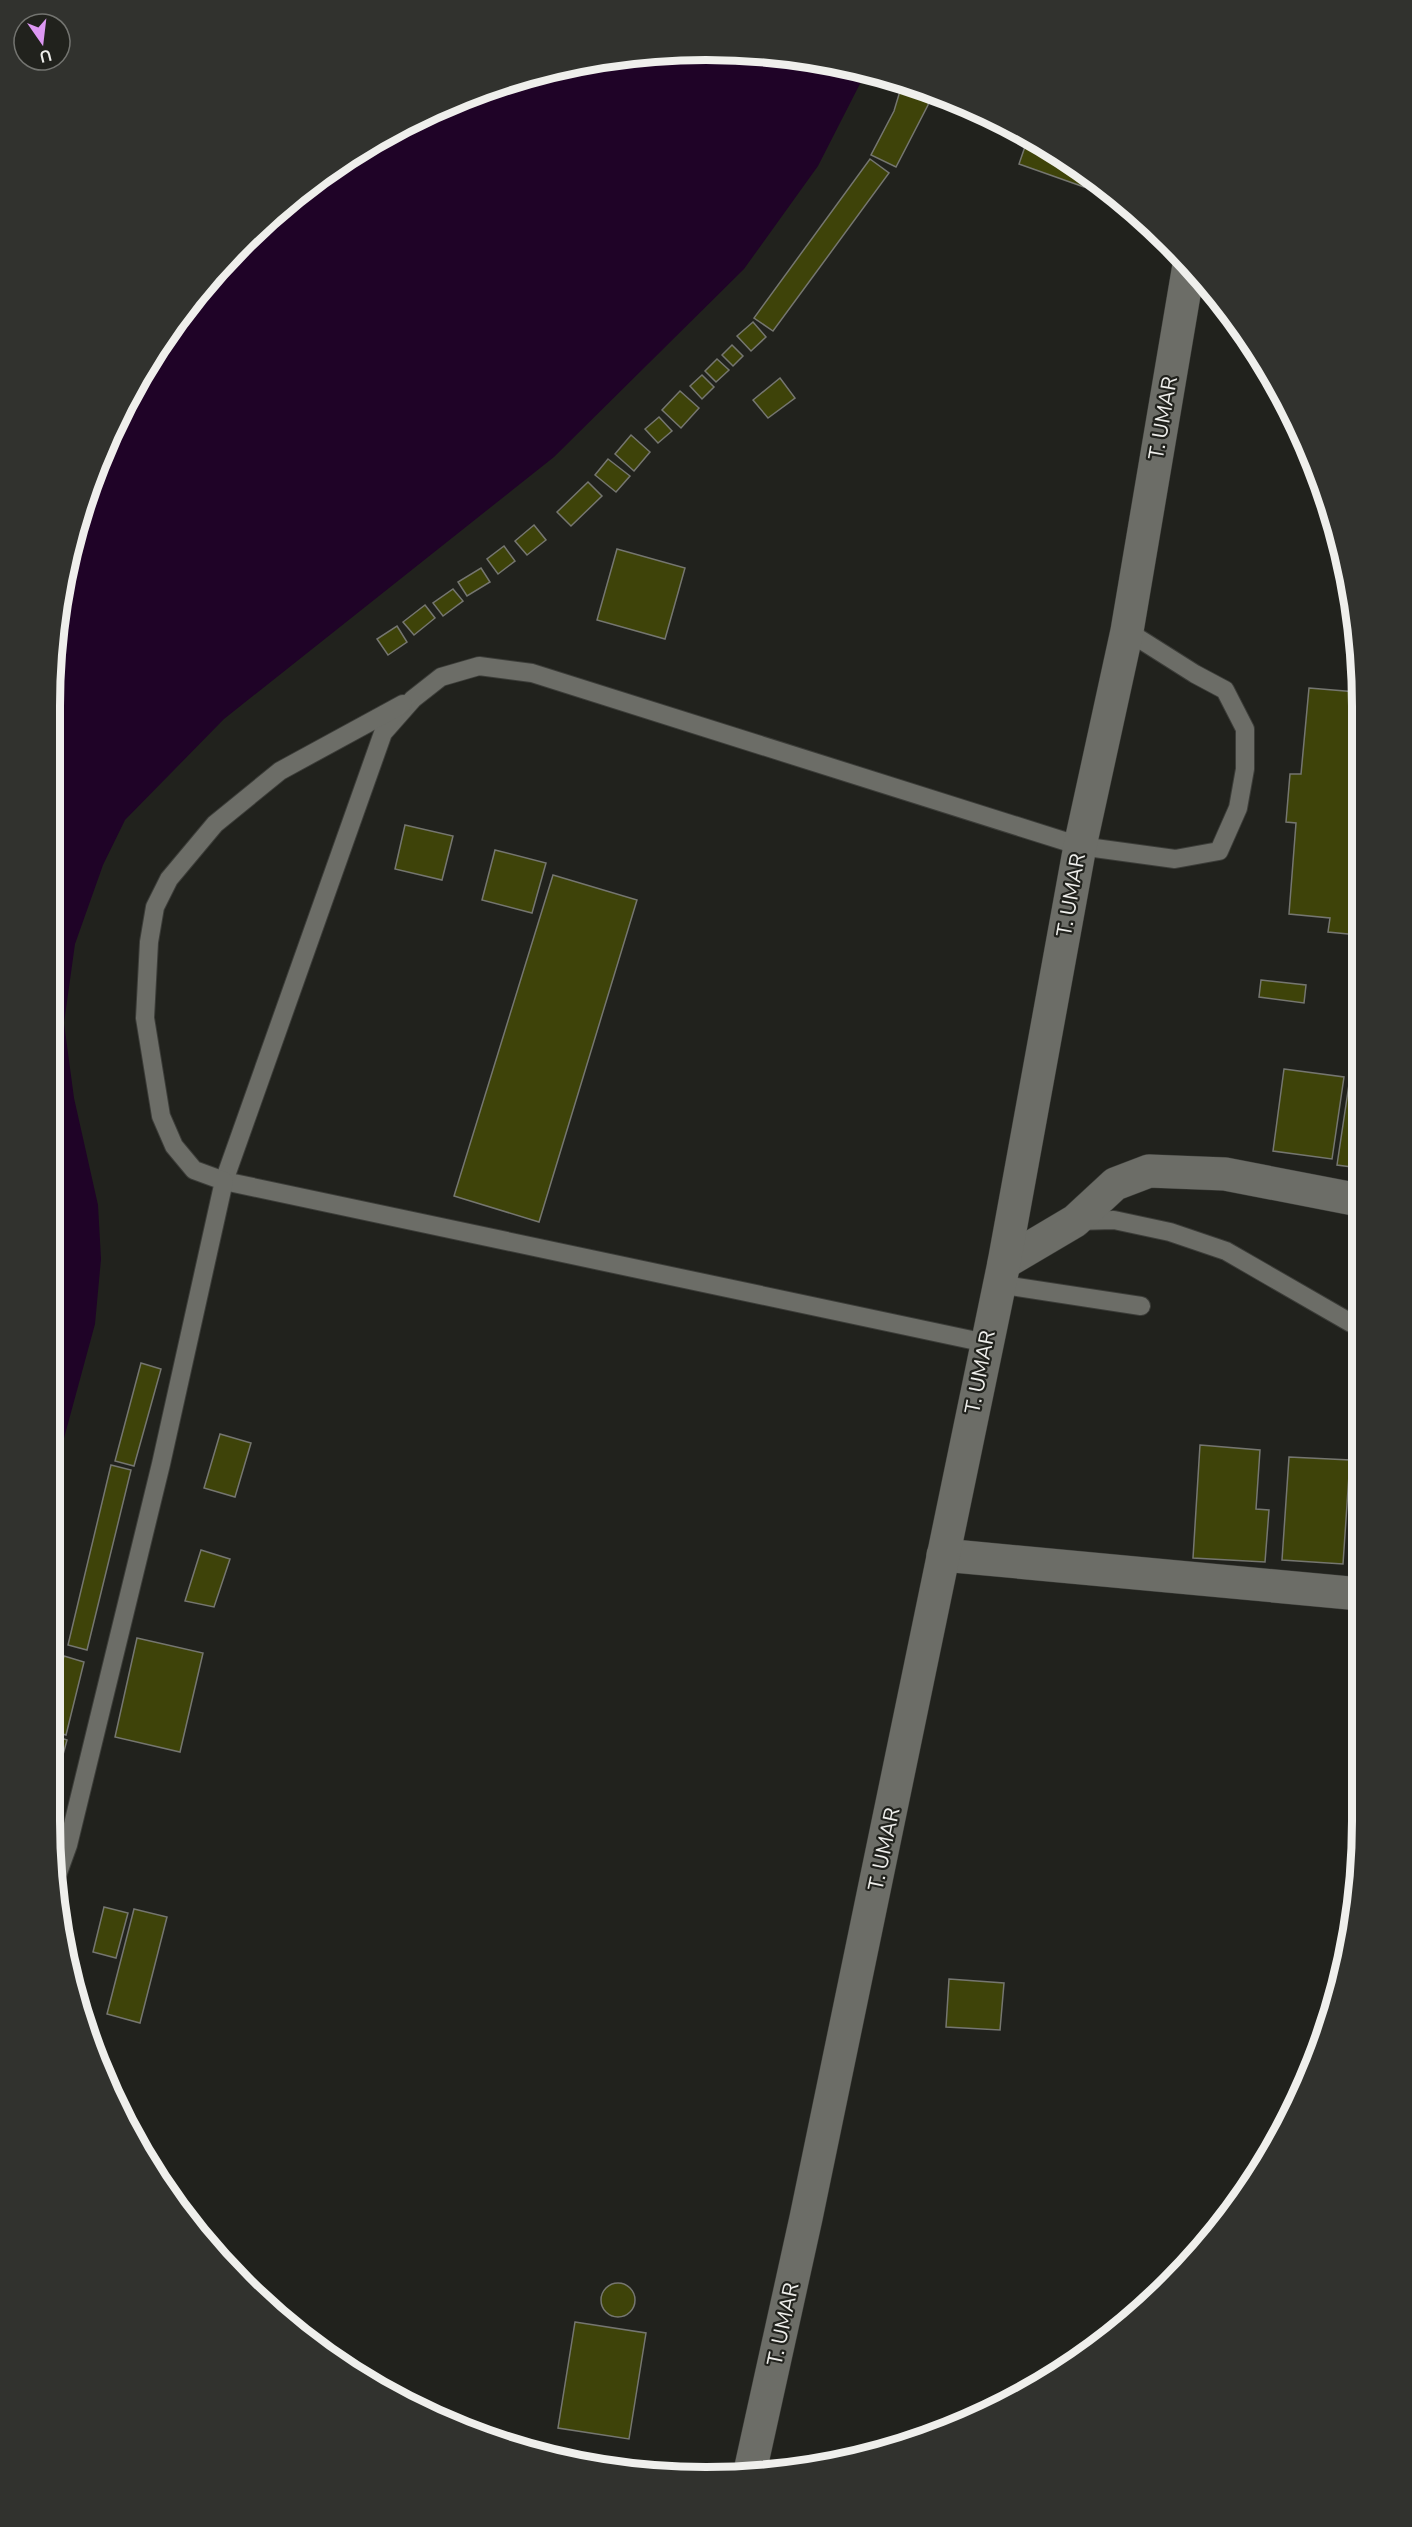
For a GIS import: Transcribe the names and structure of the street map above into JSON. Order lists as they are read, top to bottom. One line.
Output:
{"streets":{"street":["T. UMAR"]},"north":"bottom"}
